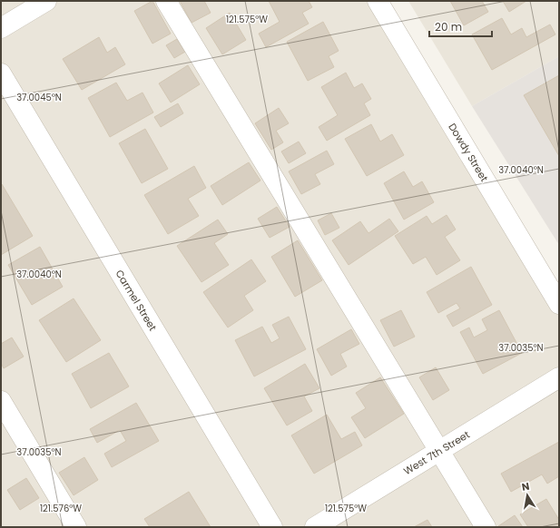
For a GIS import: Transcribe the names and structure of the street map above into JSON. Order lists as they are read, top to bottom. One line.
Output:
{"streets":{"street":["Dowdy Street","Carmel Street","West 7th Street"]},"scale_bar":"20 m","north":"top","coordinates":["121.575°W","37.0045°N","37.0040°N","37.0035°N","121.576°W"]}
